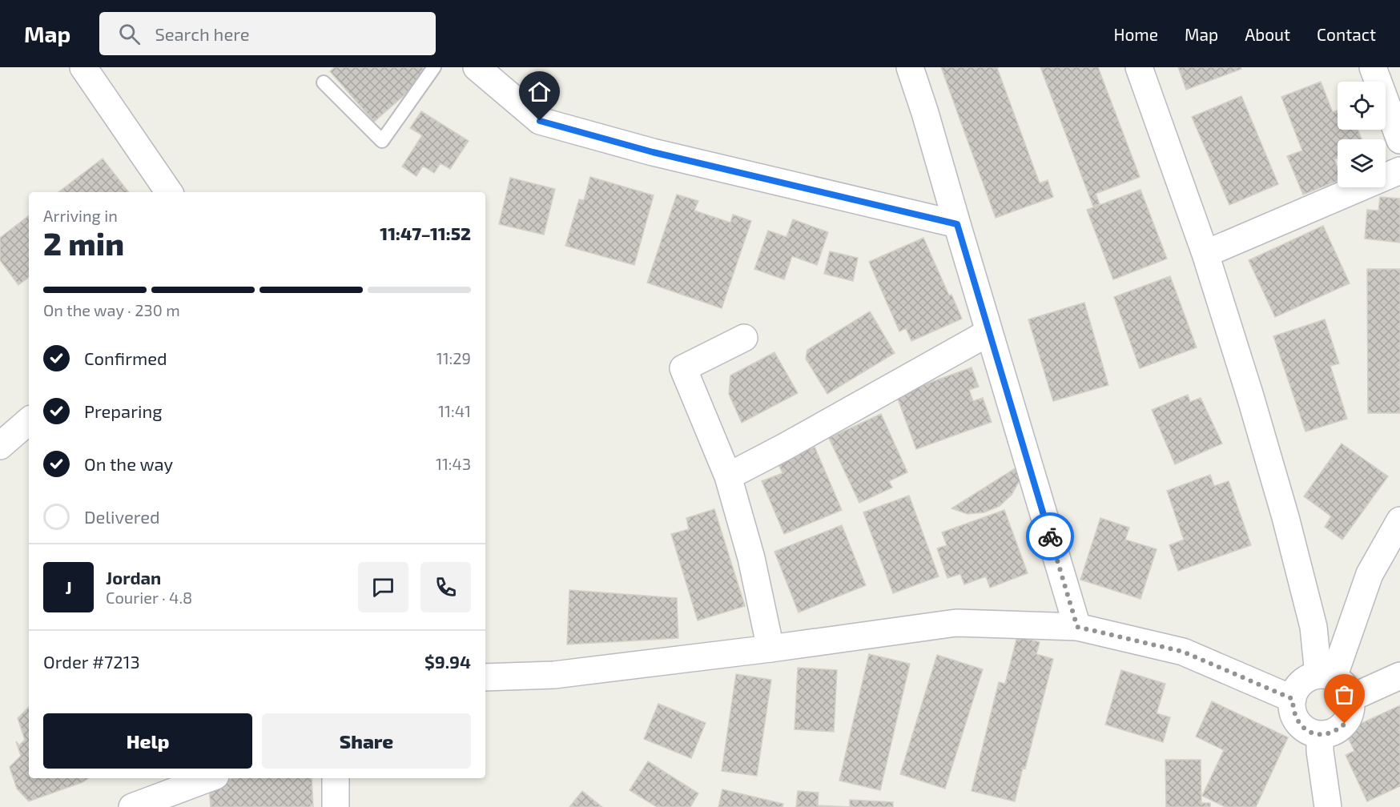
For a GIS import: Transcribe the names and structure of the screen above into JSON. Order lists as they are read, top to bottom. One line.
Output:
{"page":{"header":"Map","search":"Search here","nav":["Home","Map","About","Contact"],"heading":["2 min","Arriving in","11:47–11:52"],"panel":["Jordan","Courier · 4.8","Order #7213","$9.94"],"bar":"On the way · 230 m","list":[["Confirmed","11:29"],["Preparing","11:41"],["On the way","11:43"],"Delivered"],"round":"J","buttons":["Help","Share"]}}
